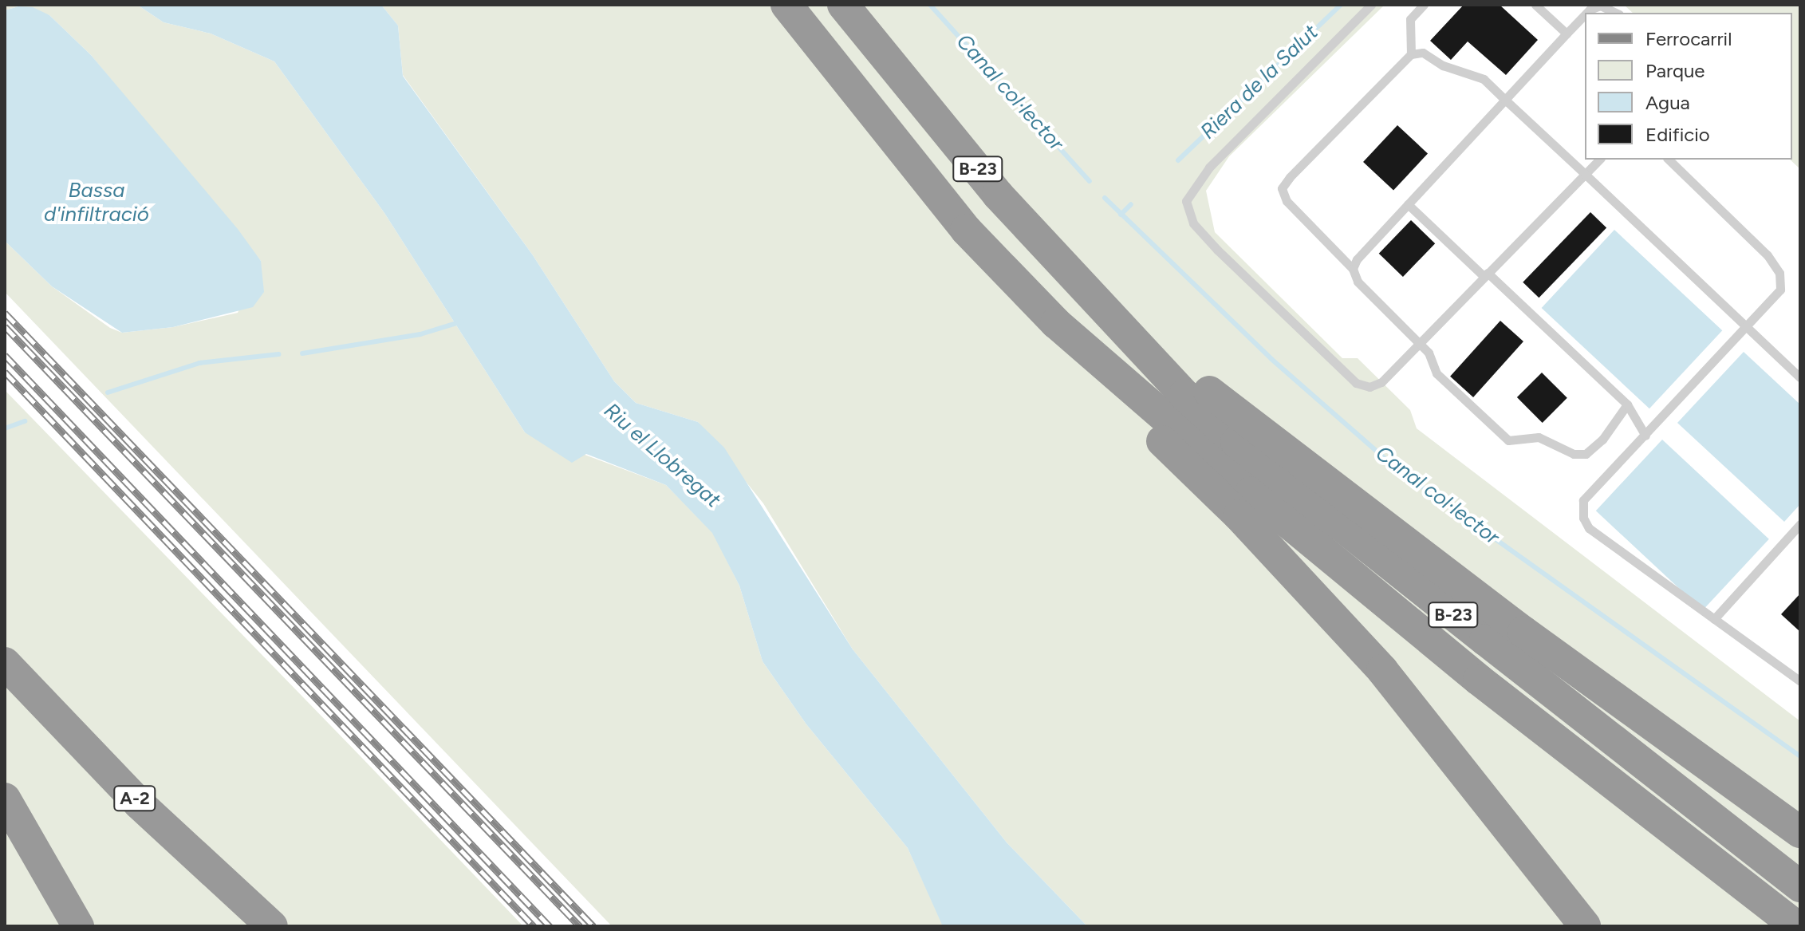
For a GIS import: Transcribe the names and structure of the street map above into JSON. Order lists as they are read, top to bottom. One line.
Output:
{"streets":{"highway":["B-23","A-2"]},"water":["Riera de la Salut","Canal col·lector","Bassa d'infiltració","Riu el Llobregat"],"legend":["Ferrocarril","Parque","Agua","Edificio"]}
